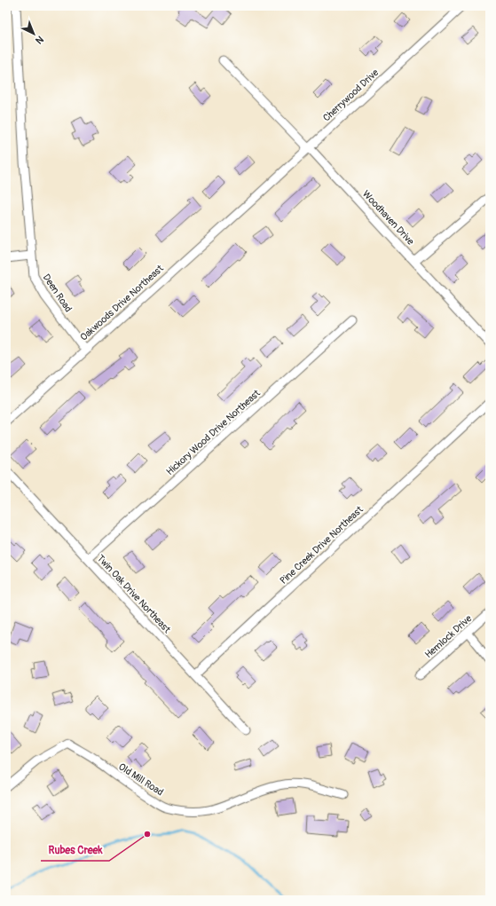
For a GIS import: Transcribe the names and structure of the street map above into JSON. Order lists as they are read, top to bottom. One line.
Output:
{"streets":{"street":["Cherrywood Drive","Woodhaven Drive","Deen Road","Oakwoods Drive Northeast","Hickory Wood Drive Northeast","Pine Creek Drive Northeast","Twin Oak Drive Northeast","Hemlock Drive","Old Mill Road"]},"crossings":[["Cherrywood Drive","Woodhaven Drive"],["Cherrywood Drive","Oakwoods Drive Northeast"],["Deen Road","Oakwoods Drive Northeast"],["Hickory Wood Drive Northeast","Twin Oak Drive Northeast"],["Pine Creek Drive Northeast","Twin Oak Drive Northeast"]],"places":["Rubes Creek"],"north":"bottom right"}
